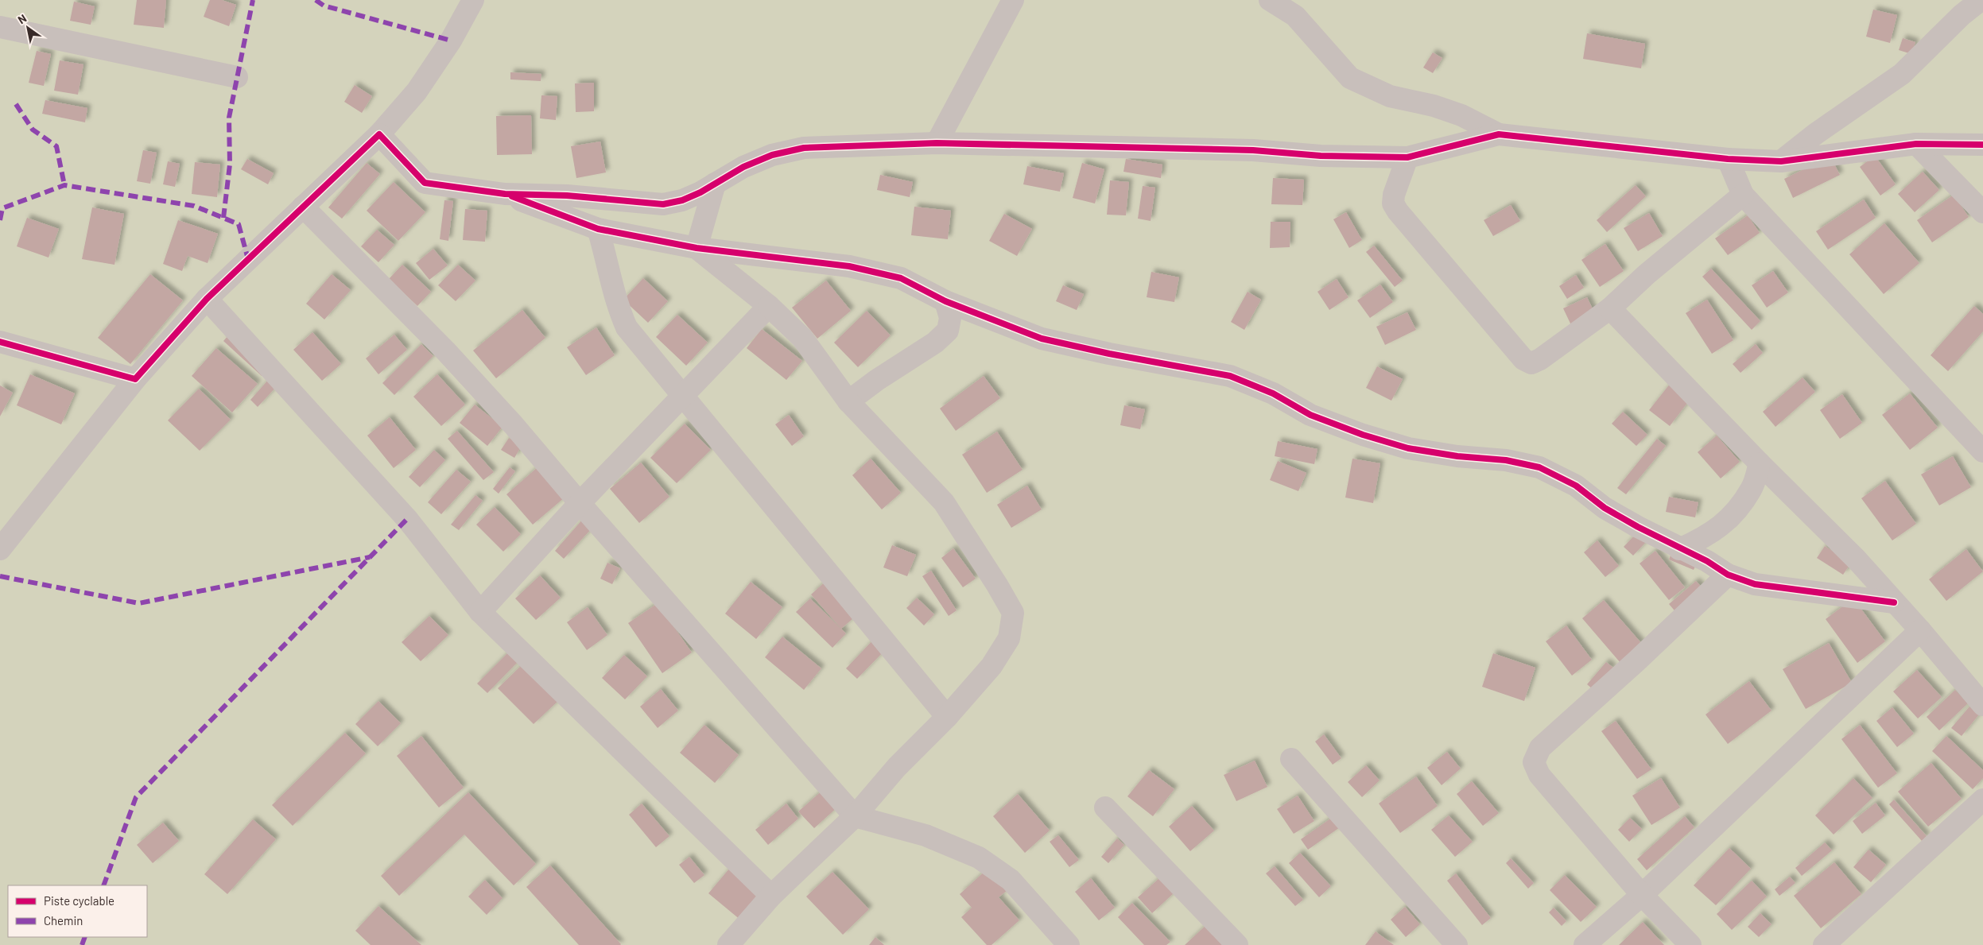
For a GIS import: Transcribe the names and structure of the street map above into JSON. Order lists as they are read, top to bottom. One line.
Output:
{"legend":["Piste cyclable","Chemin"],"north":"top left"}
